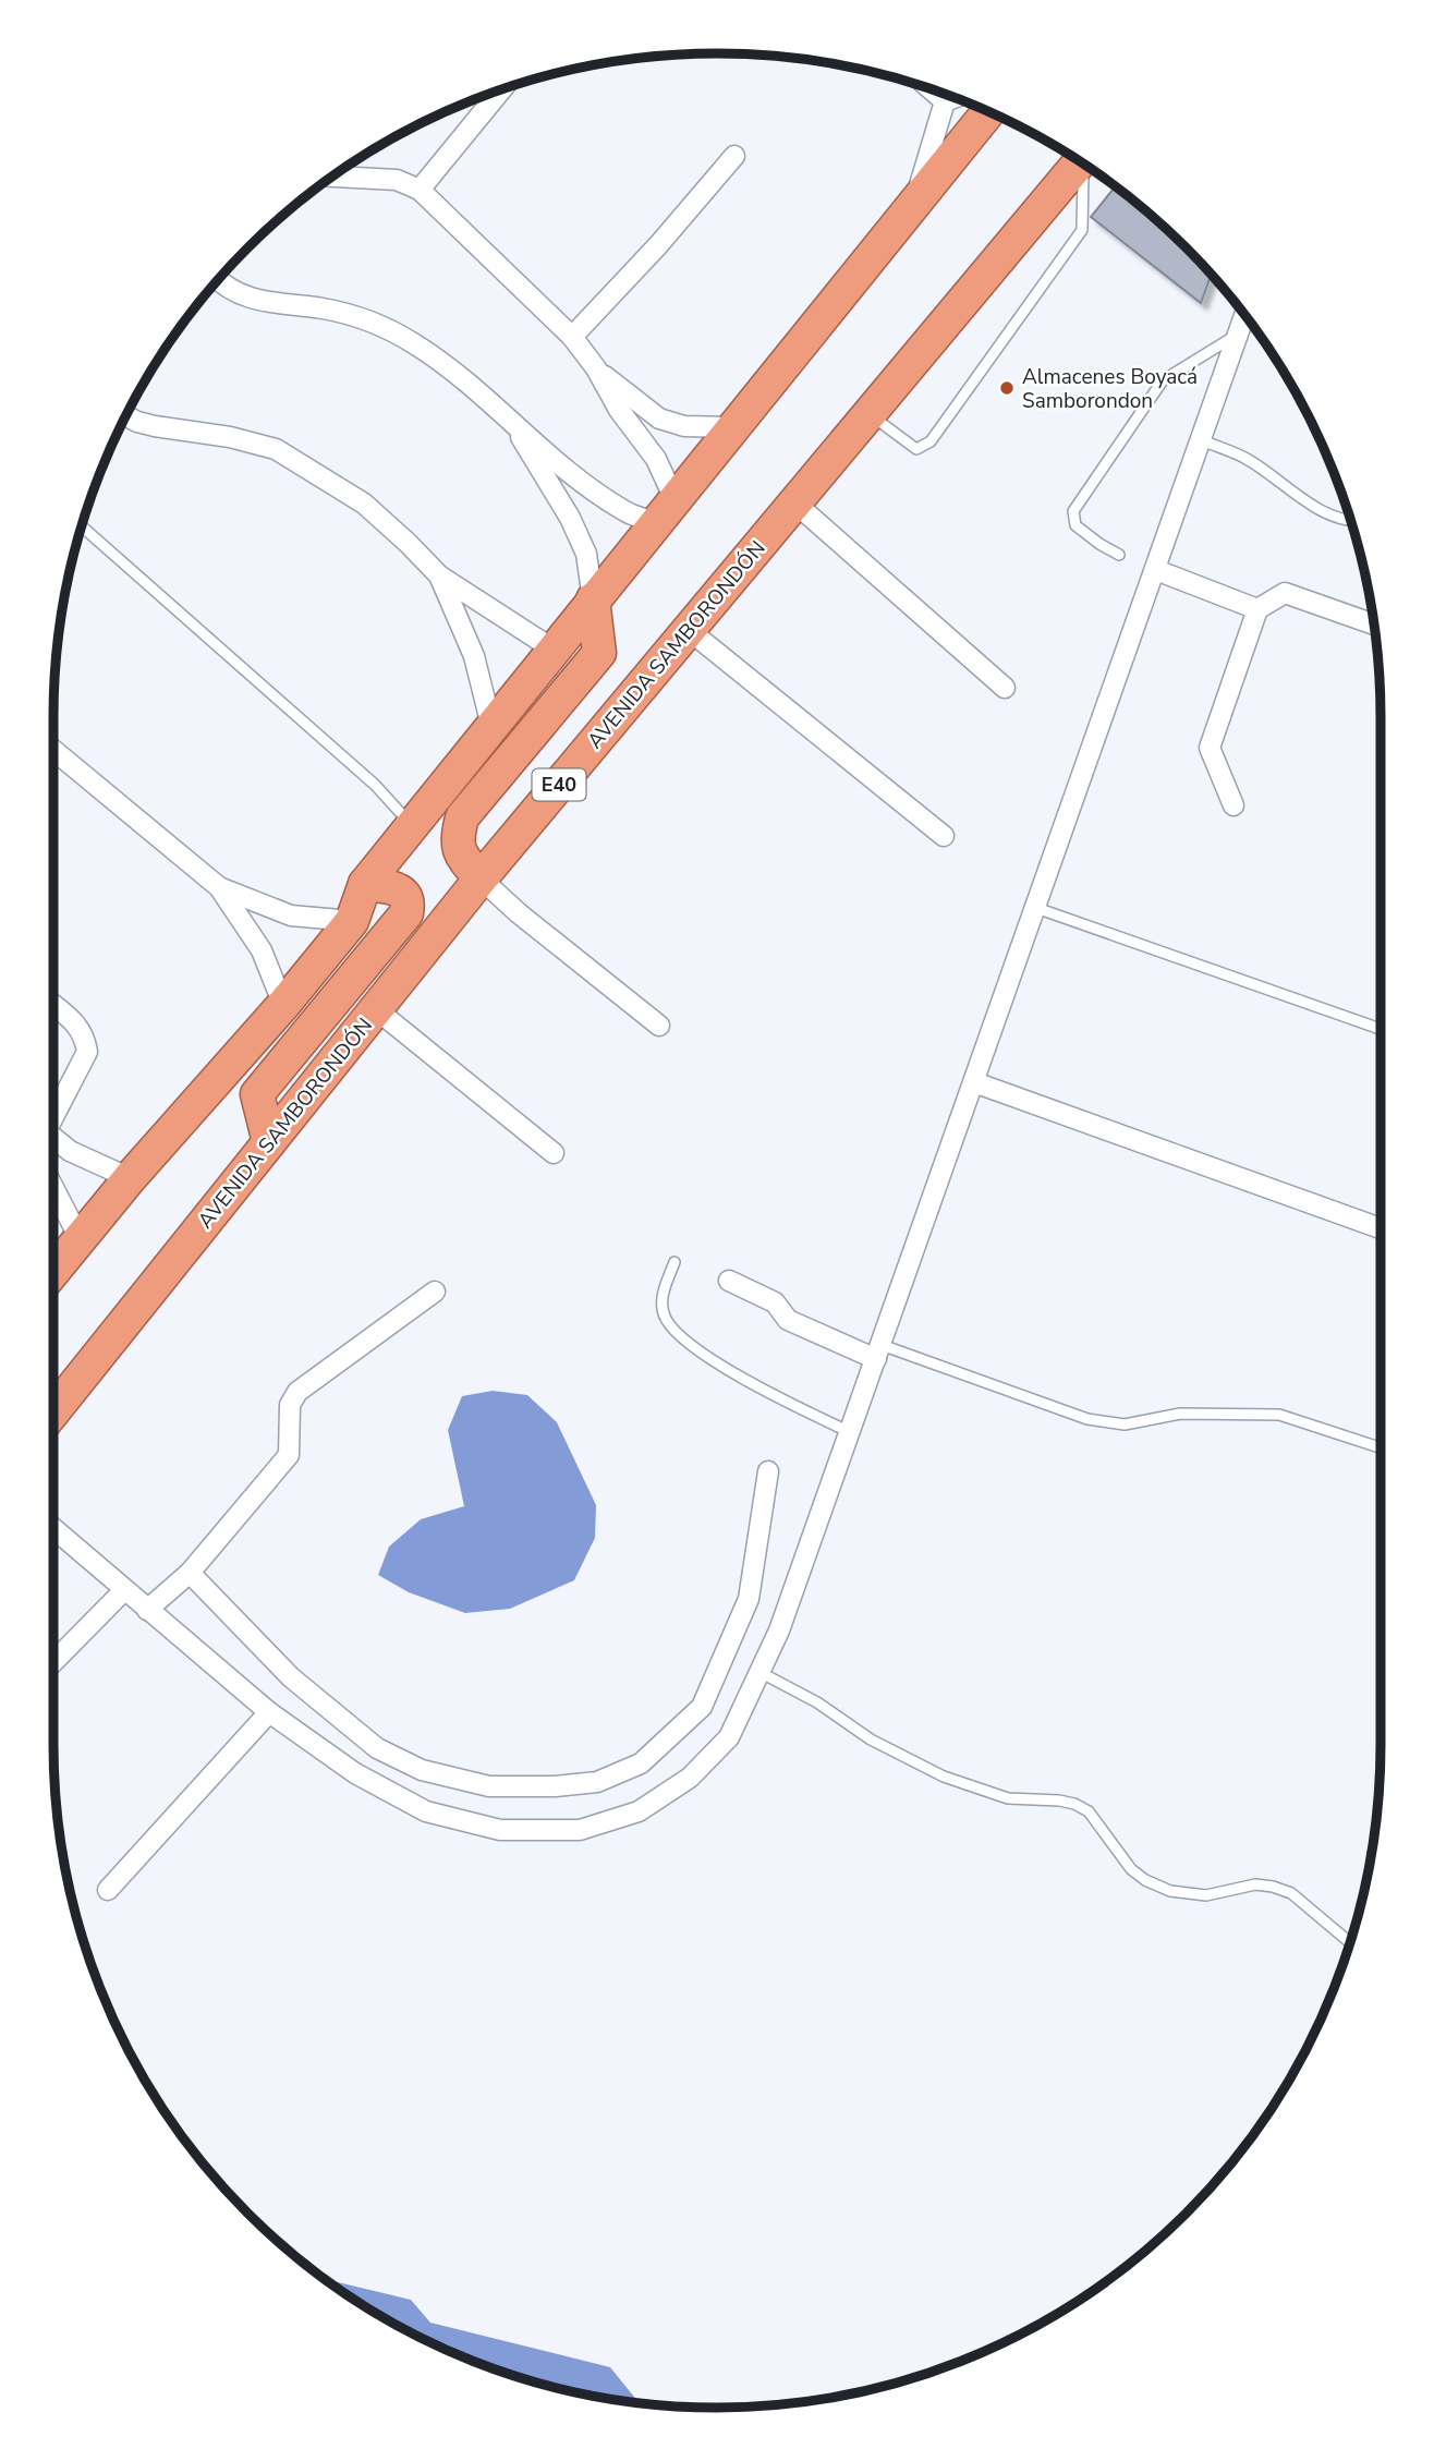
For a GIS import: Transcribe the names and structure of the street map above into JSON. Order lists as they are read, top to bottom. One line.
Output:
{"streets":{"highway":["AVENIDA SAMBORONDÓN","E40"]},"places":["Almacenes Boyacá Samborondon"]}
